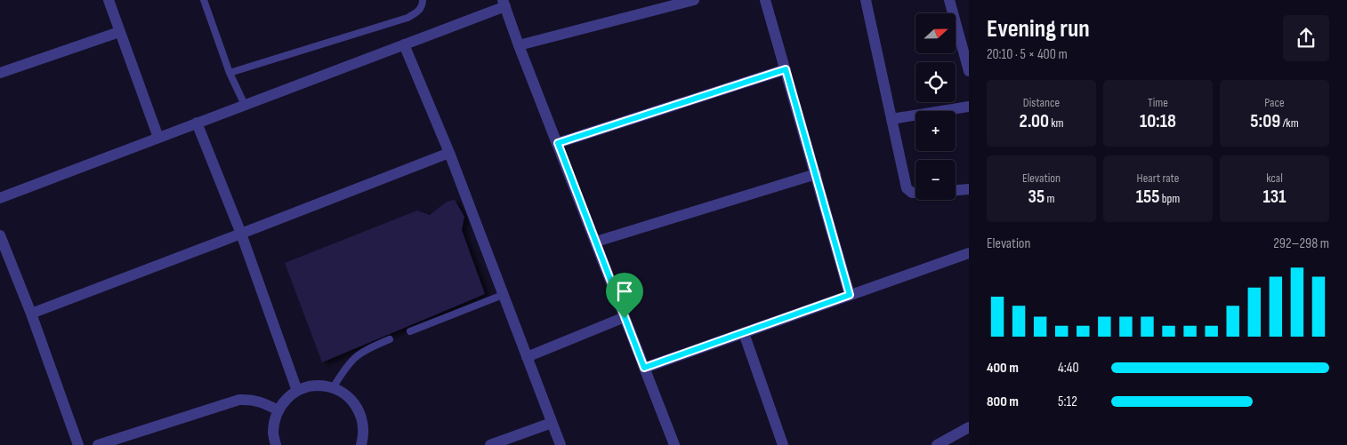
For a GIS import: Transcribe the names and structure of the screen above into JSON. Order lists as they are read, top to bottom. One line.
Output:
{"north":"right","page":{"heading":["Evening run","20:10 · 5 × 400 m"],"map_buttons":["+","−"],"stats":[["Distance","2.00 km"],["Time","10:18"],["Pace","5:09 /km"],["Elevation","35 m"],["Heart rate","155 bpm"],["kcal","131"]],"chart":["Elevation","292–298 m"],"list":[{"name":"400 m","note":"4:40"},{"name":"800 m","note":"5:12"}]}}
